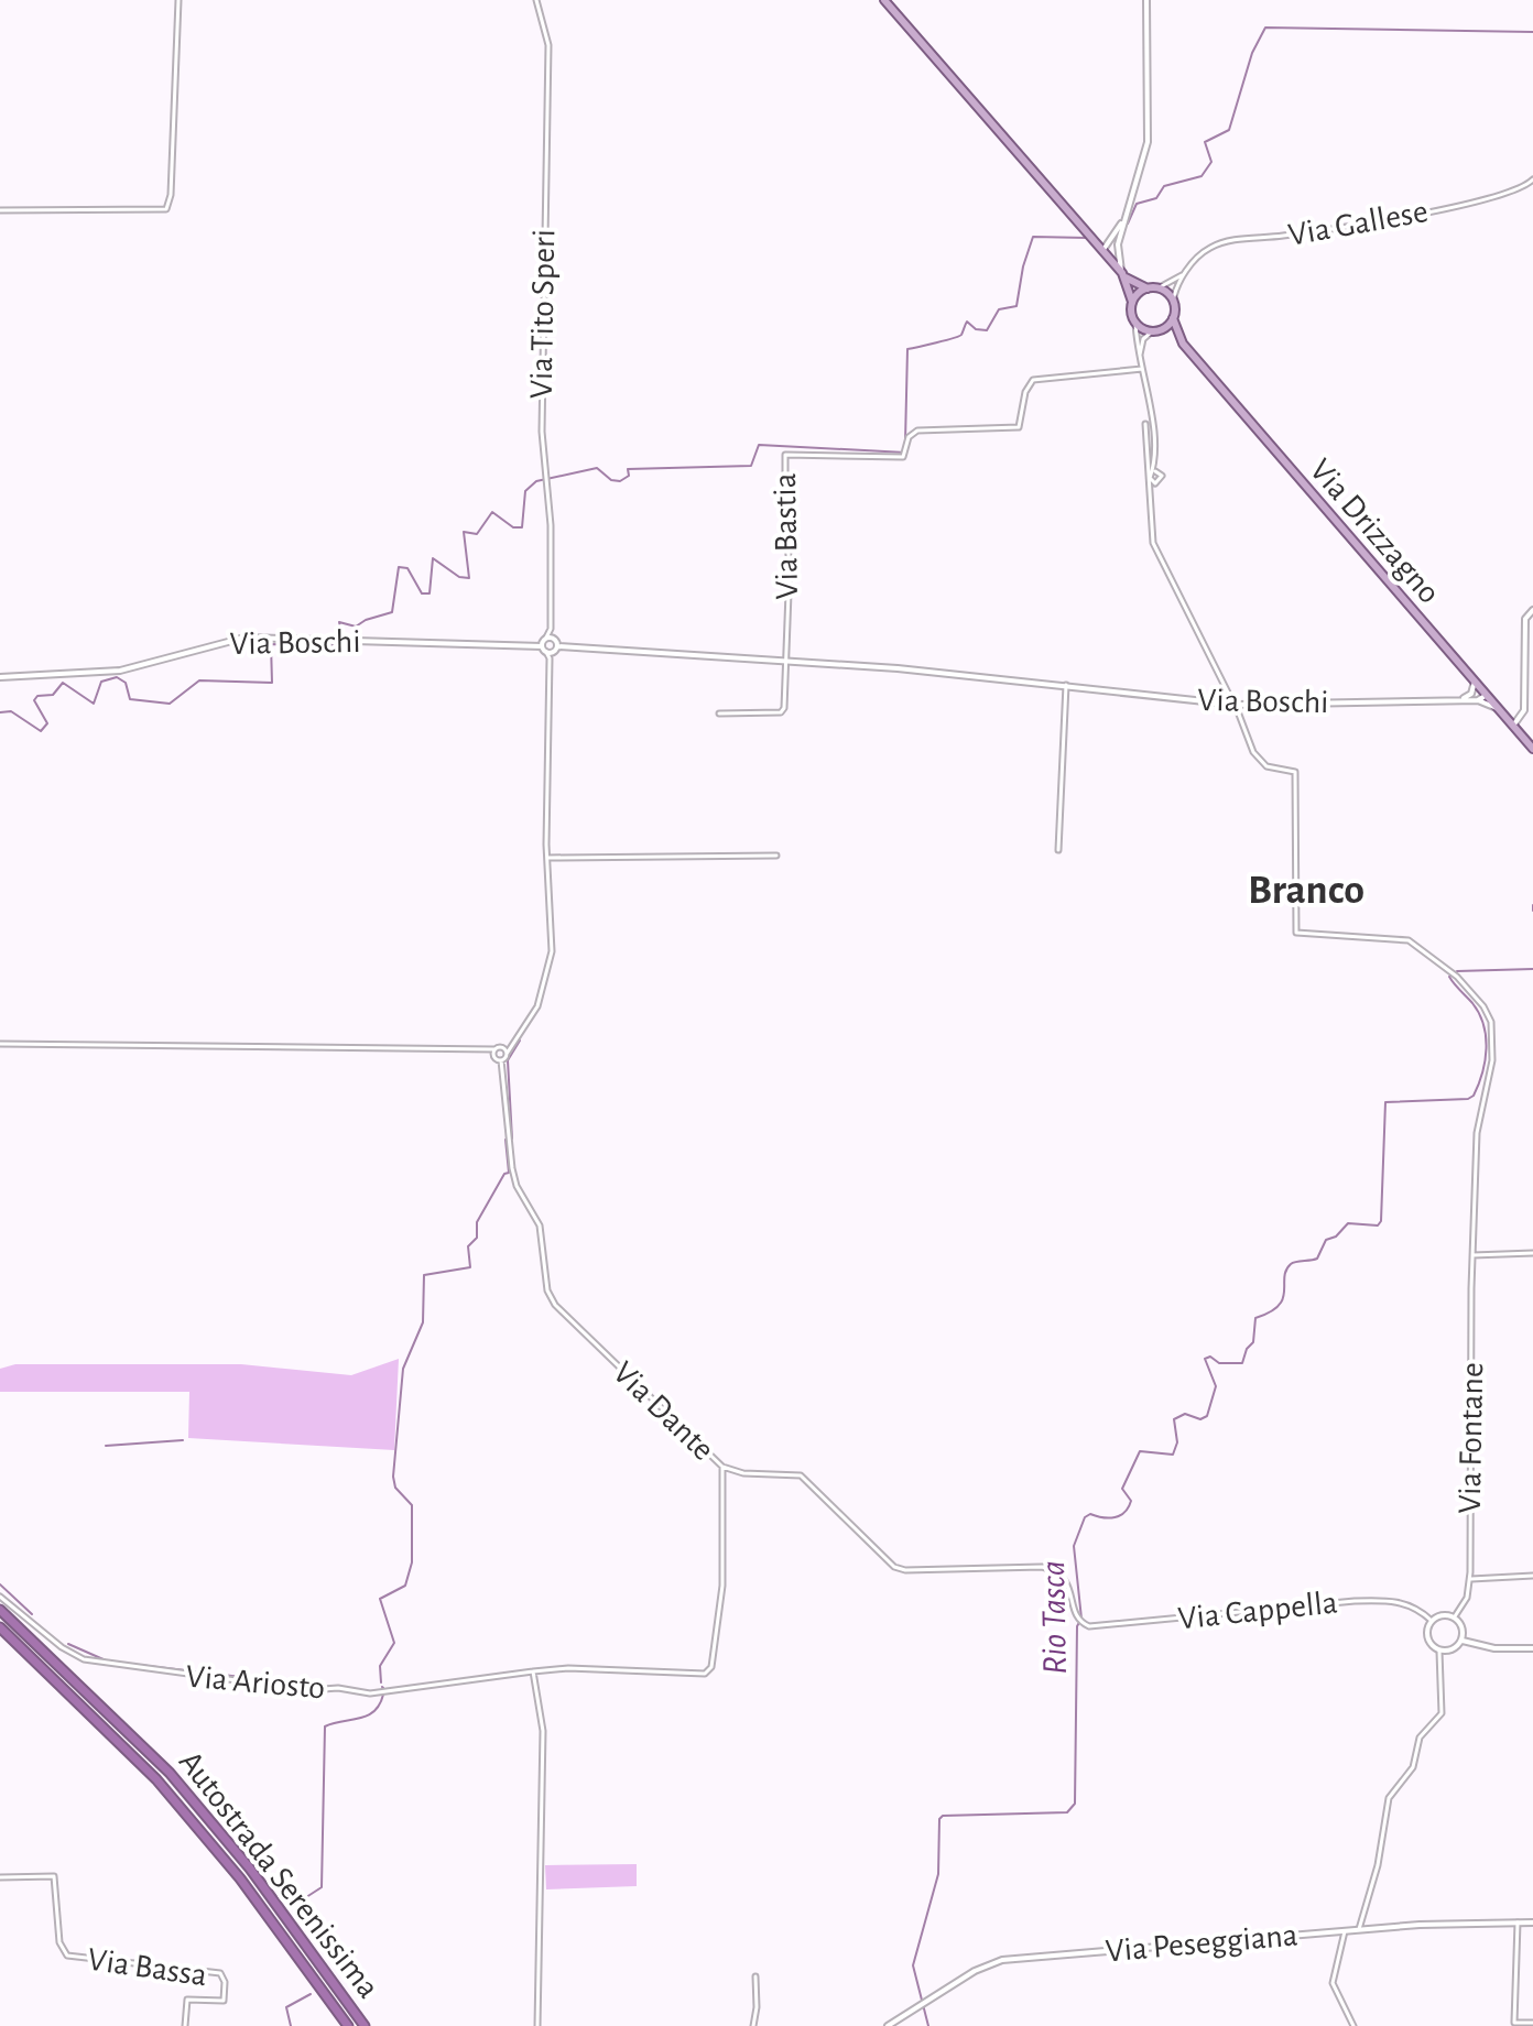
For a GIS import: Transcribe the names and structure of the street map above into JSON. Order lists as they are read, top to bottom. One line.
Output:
{"streets":{"highway":["Autostrada Serenissima"],"main road":["Via Drizzagno"],"street":["Via Gallese","Via Tito Speri","Via Bastia","Via Boschi","Via Dante","Via Fontane","Via Cappella","Via Ariosto","Via Peseggiana","Via Bassa"]},"crossings":[["Via Gallese","Via Drizzagno"],["Via Drizzagno","Via Boschi"],["Via Bastia","Via Boschi"],["Via Boschi","Via Fontane"],["Via Dante","Via Cappella"],["Via Dante","Via Ariosto"],["Via Fontane","Via Cappella"]],"districts":["Branco"],"water":["Rio Tasca"]}
